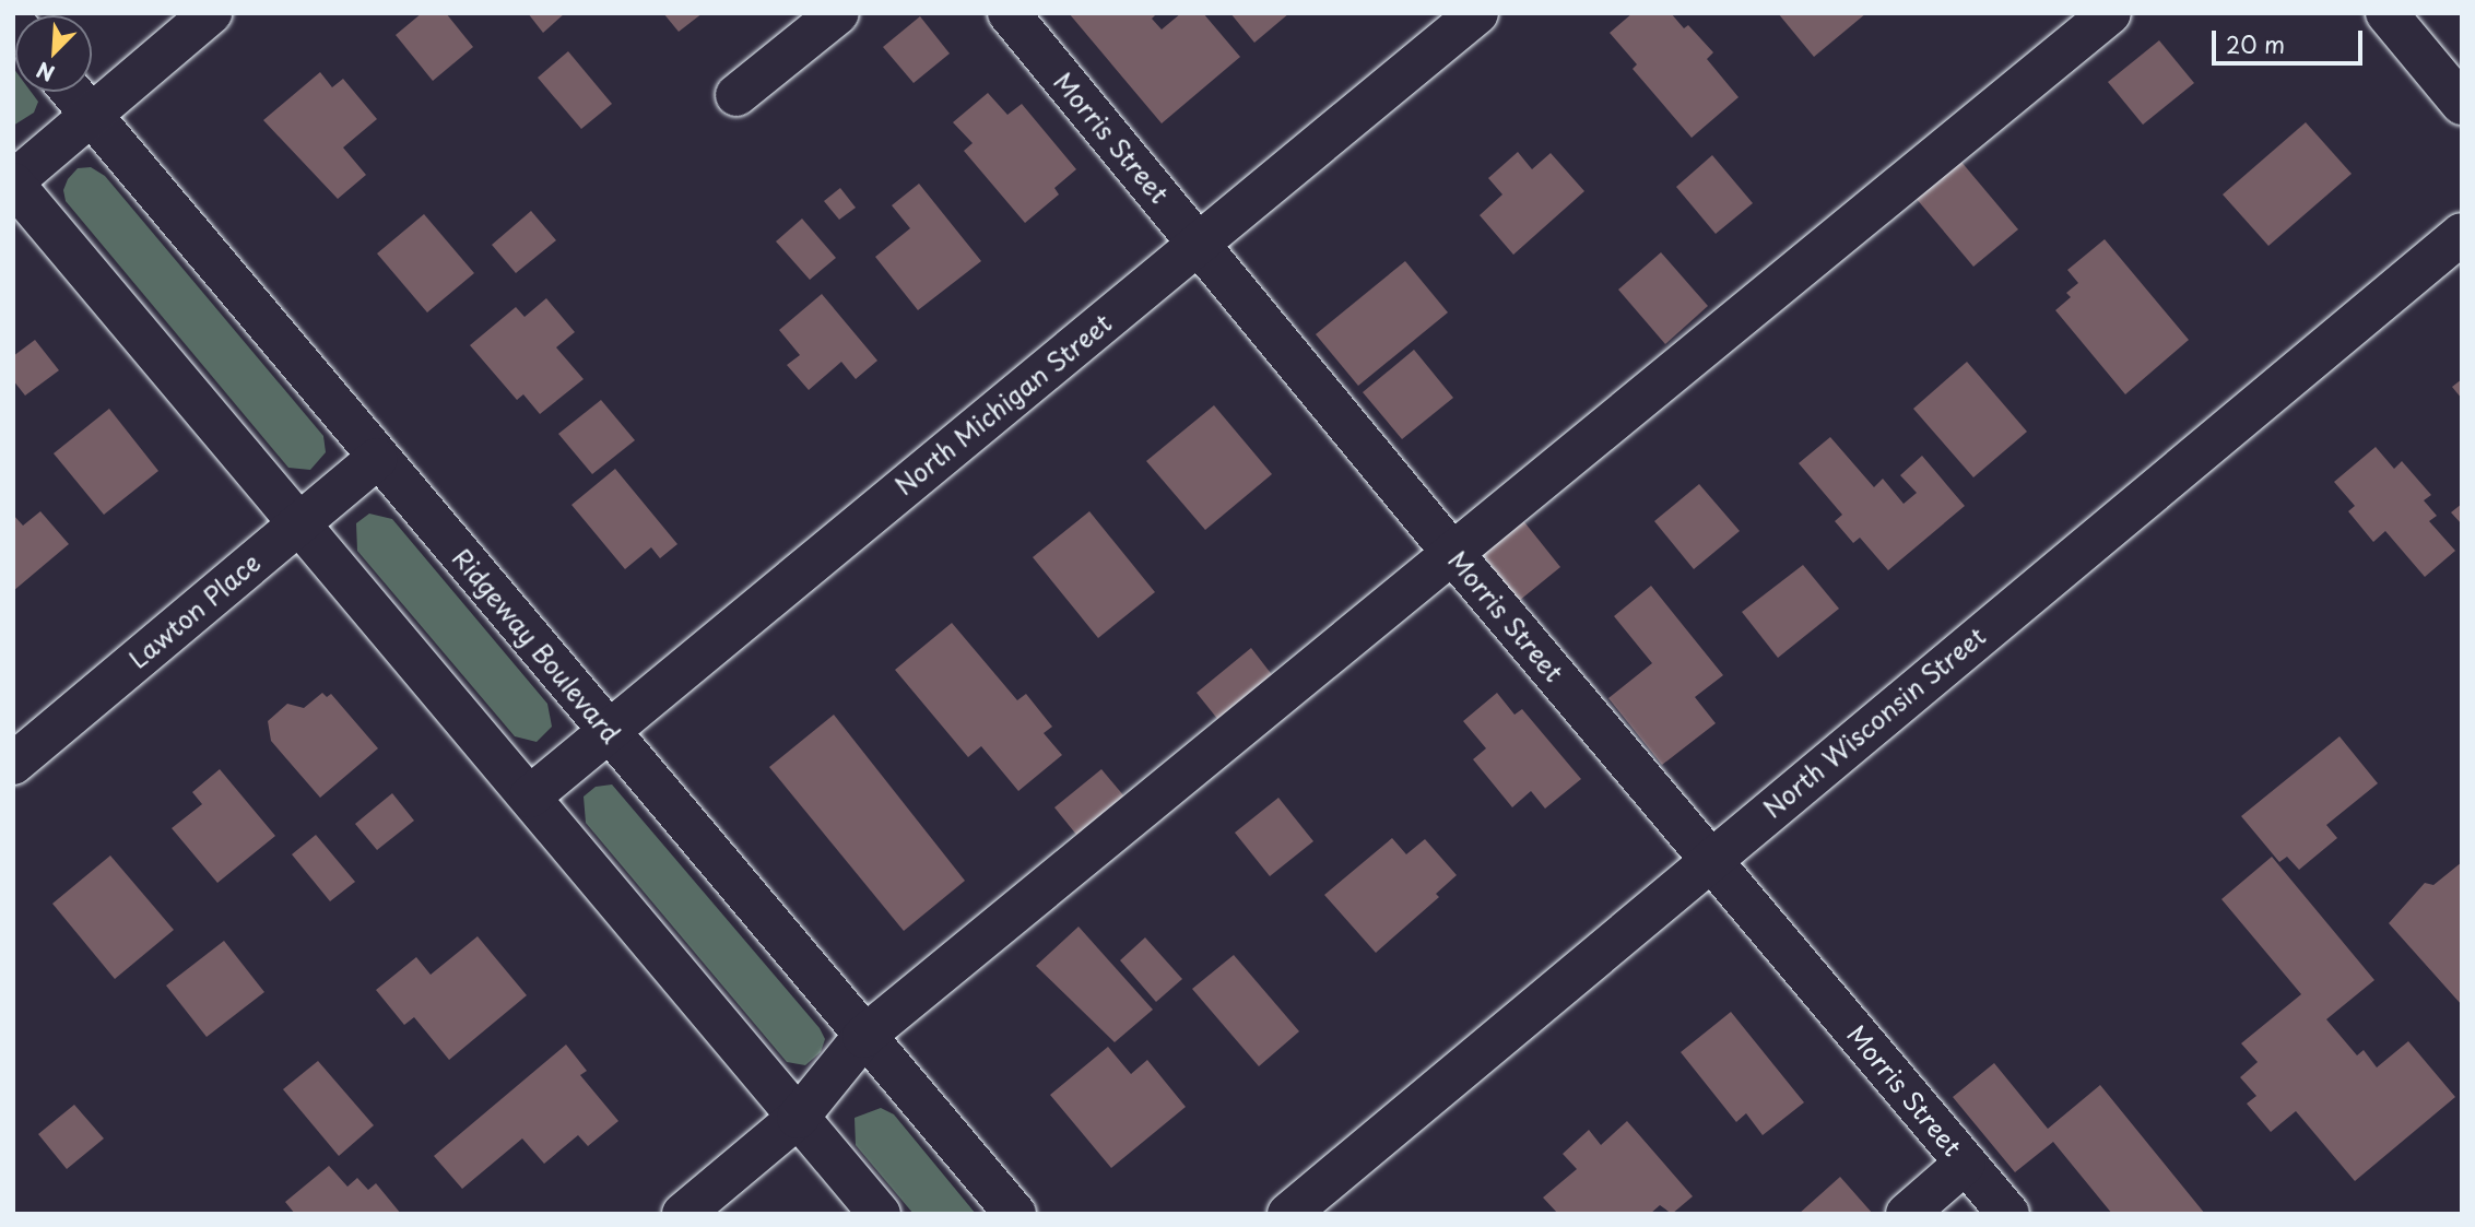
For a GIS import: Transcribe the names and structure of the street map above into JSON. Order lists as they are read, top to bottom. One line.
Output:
{"streets":{"street":["Morris Street","North Michigan Street","Lawton Place","Ridgeway Boulevard","North Wisconsin Street"]},"crossings":[["Morris Street","North Michigan Street"],["Morris Street","North Wisconsin Street"],["North Michigan Street","Ridgeway Boulevard"],["Lawton Place","Ridgeway Boulevard"]],"scale_bar":"20 m","north":"bottom left"}
